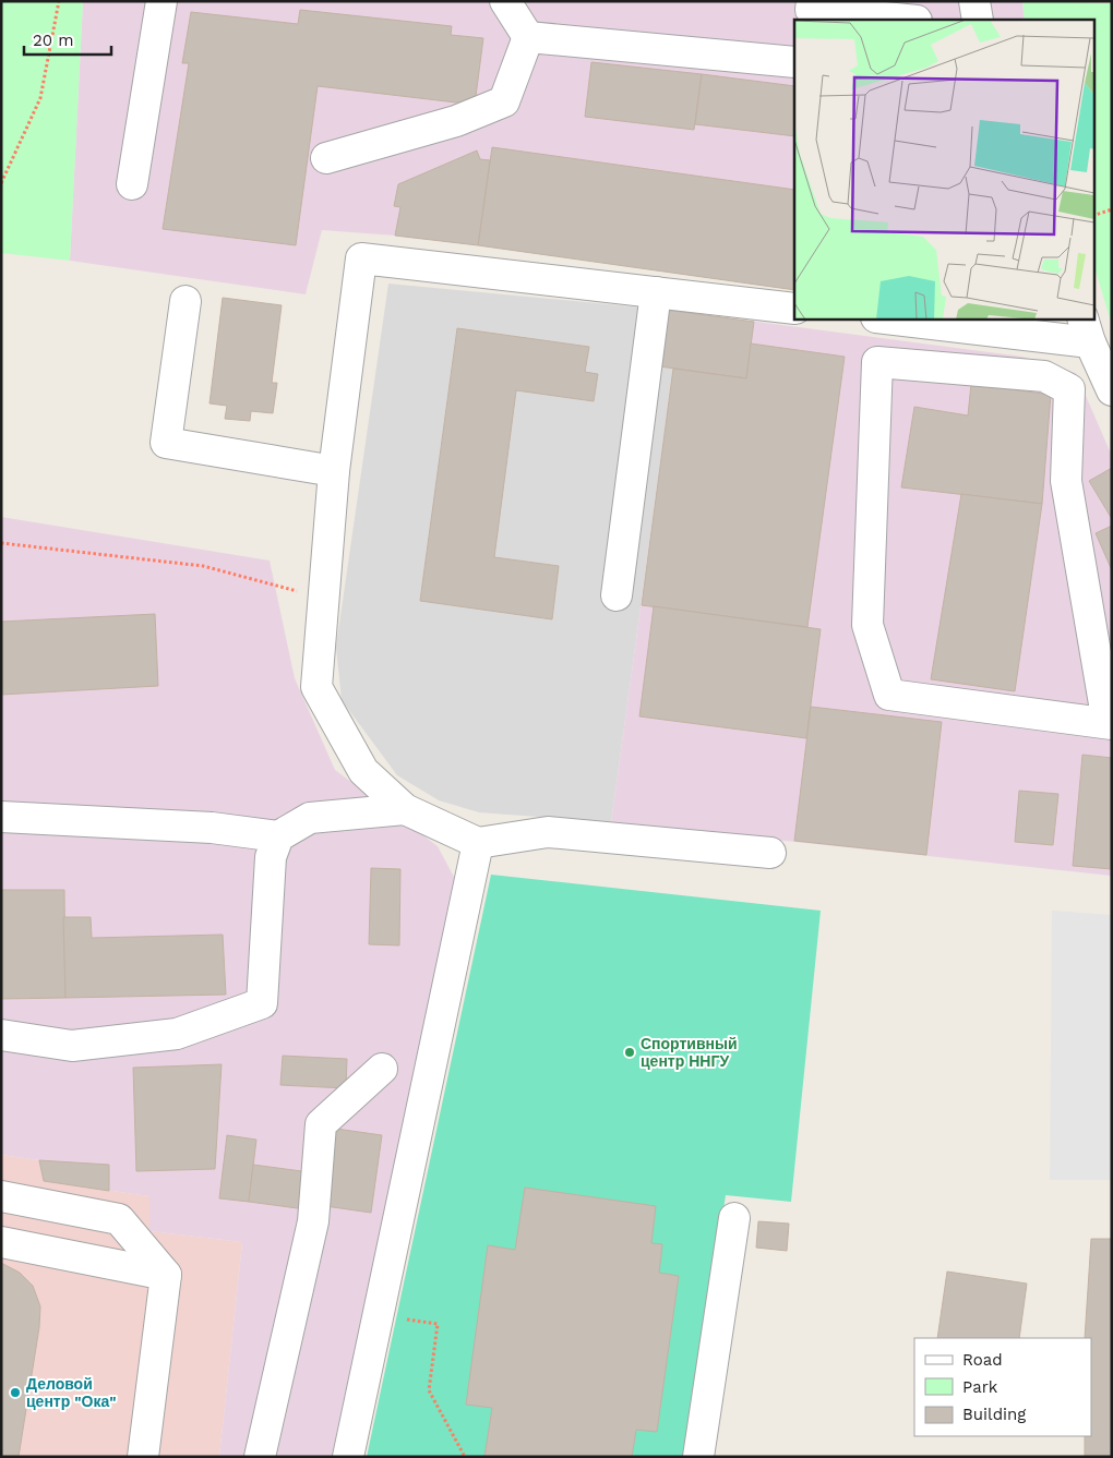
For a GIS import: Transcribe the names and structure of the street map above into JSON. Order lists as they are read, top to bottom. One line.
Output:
{"places":["Спортивный центр ННГУ","Деловой центр \"Ока\""],"legend":["Road","Park","Building"],"scale_bar":"20 m"}
